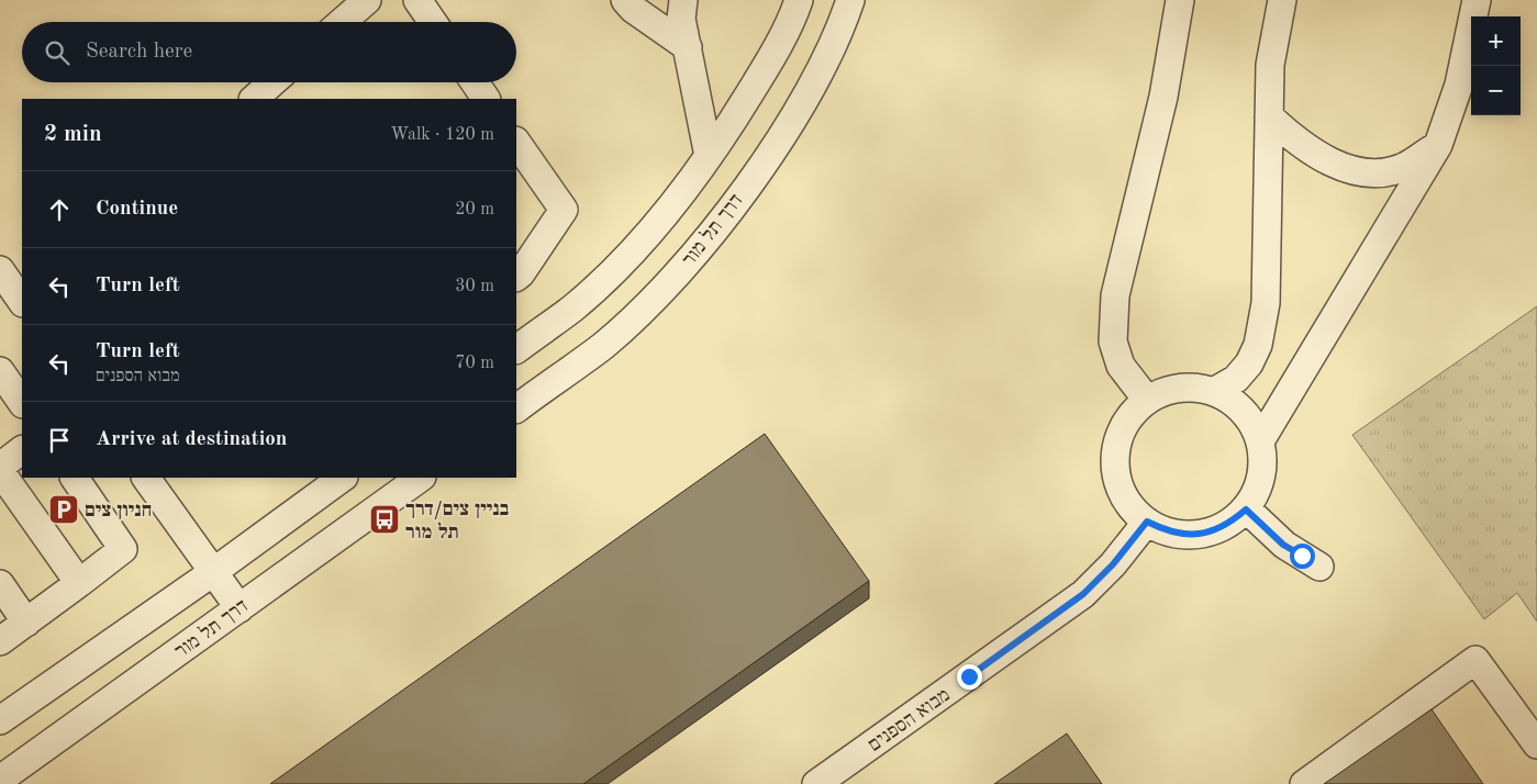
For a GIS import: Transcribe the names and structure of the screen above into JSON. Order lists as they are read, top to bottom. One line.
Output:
{"streets":{"street":["דרך תל מור","מבוא הספנים"]},"places":{"parking":["חניון צים"],"bus stop":["בניין צים/דרך תל מור"]},"page":{"map_buttons":["+","−"],"search":"Search here","heading":["2 min","Walk · 120 m"],"list":[["Continue","20 m"],["Turn left","30 m"],["Turn left","מבוא הספנים","70 m"],"Arrive at destination"]}}
